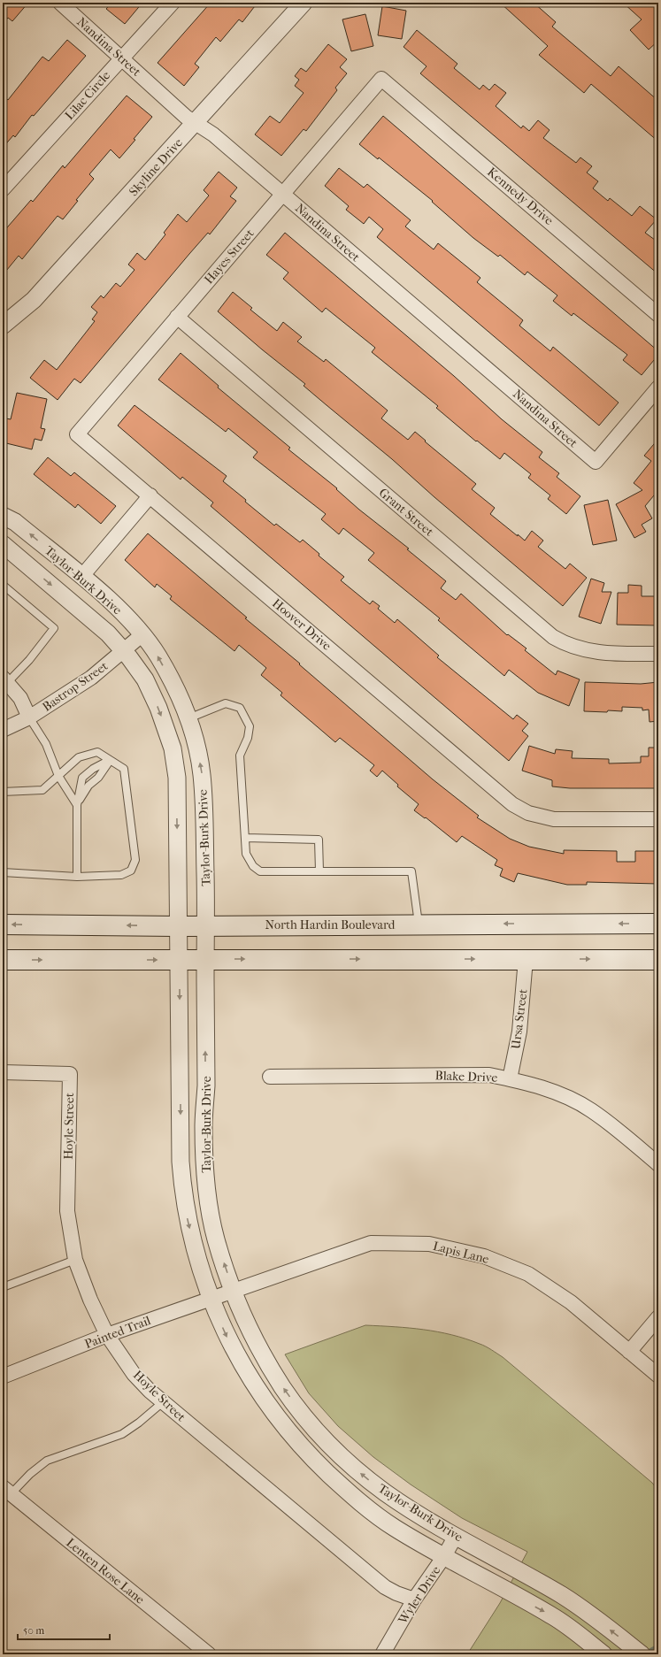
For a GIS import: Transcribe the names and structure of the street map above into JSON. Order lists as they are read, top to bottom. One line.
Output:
{"streets":{"main road":["North Hardin Boulevard"],"street":["Nandina Street","Lilac Circle","Skyline Drive","Kennedy Drive","Hayes Street","Grant Street","Taylor-Burk Drive","Hoover Drive","Bastrop Street","Ursa Street","Blake Drive","Hoyle Street","Lapis Lane","Painted Trail","Lenten Rose Lane","Wyler Drive"]},"crossings":[["Nandina Street","Lilac Circle"],["Nandina Street","Skyline Drive"],["Nandina Street","Hayes Street"],["Kennedy Drive","Hayes Street"],["Hayes Street","Grant Street"],["Hayes Street","Hoover Drive"],["Taylor-Burk Drive","Bastrop Street"],["Taylor-Burk Drive","North Hardin Boulevard"],["Taylor-Burk Drive","Lapis Lane"],["Taylor-Burk Drive","Painted Trail"],["Taylor-Burk Drive","Wyler Drive"],["Ursa Street","Blake Drive"],["Hoyle Street","Painted Trail"],["Hoyle Street","Wyler Drive"],["Lapis Lane","Painted Trail"]],"scale_bar":"50 m"}
